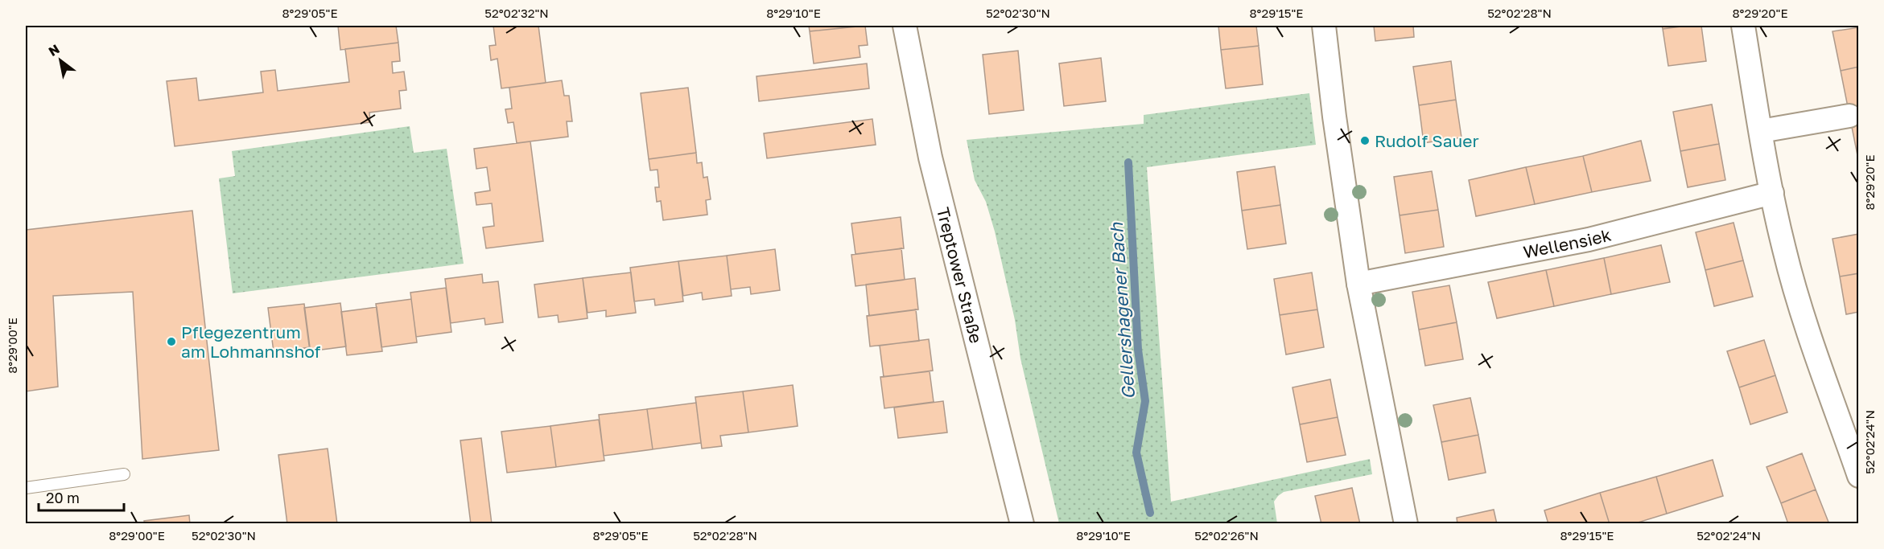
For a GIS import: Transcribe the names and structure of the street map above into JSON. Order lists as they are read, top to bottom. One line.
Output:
{"streets":{"street":["Wellensiek","Treptower Straße"]},"water":["Gellershagener Bach"],"places":["Rudolf Sauer","Pflegezentrum am Lohmannshof"],"scale_bar":"20 m","north":"top left","coordinates":["8°29'05\"E","52°02'32\"N","8°29'10\"E","52°02'30\"N","8°29'15\"E","52°02'28\"N","8°29'20\"E","8°29'00\"E","52°02'24\"N","52°02'26\"N"]}
